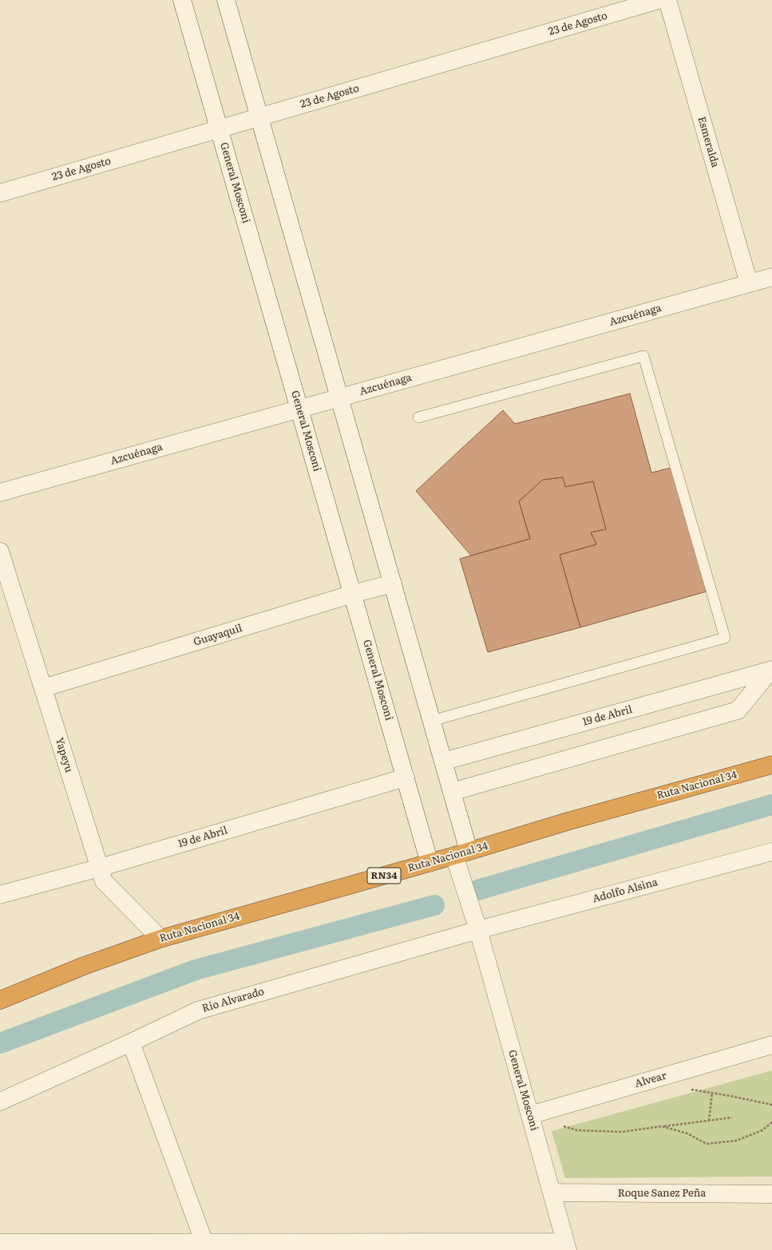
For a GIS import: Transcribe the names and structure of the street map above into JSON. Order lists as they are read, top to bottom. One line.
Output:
{"streets":{"highway":["Ruta Nacional 34","RN34"],"street":["23 de Agosto","Esmeralda","General Mosconi","Azcuénaga","Guayaquil","19 de Abril","Yapeyu","Adolfo Alsina","Rio Alvarado","Alvear","Roque Sanez Peña"]},"crossings":[["23 de Agosto","General Mosconi"],["Esmeralda","Azcuénaga"],["General Mosconi","Azcuénaga"],["General Mosconi","Guayaquil"],["General Mosconi","19 de Abril"],["General Mosconi","Ruta Nacional 34"],["General Mosconi","Adolfo Alsina"],["General Mosconi","Rio Alvarado"],["General Mosconi","Alvear"],["General Mosconi","Roque Sanez Peña"],["Guayaquil","Yapeyu"],["19 de Abril","Yapeyu"],["Yapeyu","Ruta Nacional 34"],["Adolfo Alsina","Rio Alvarado"]]}
